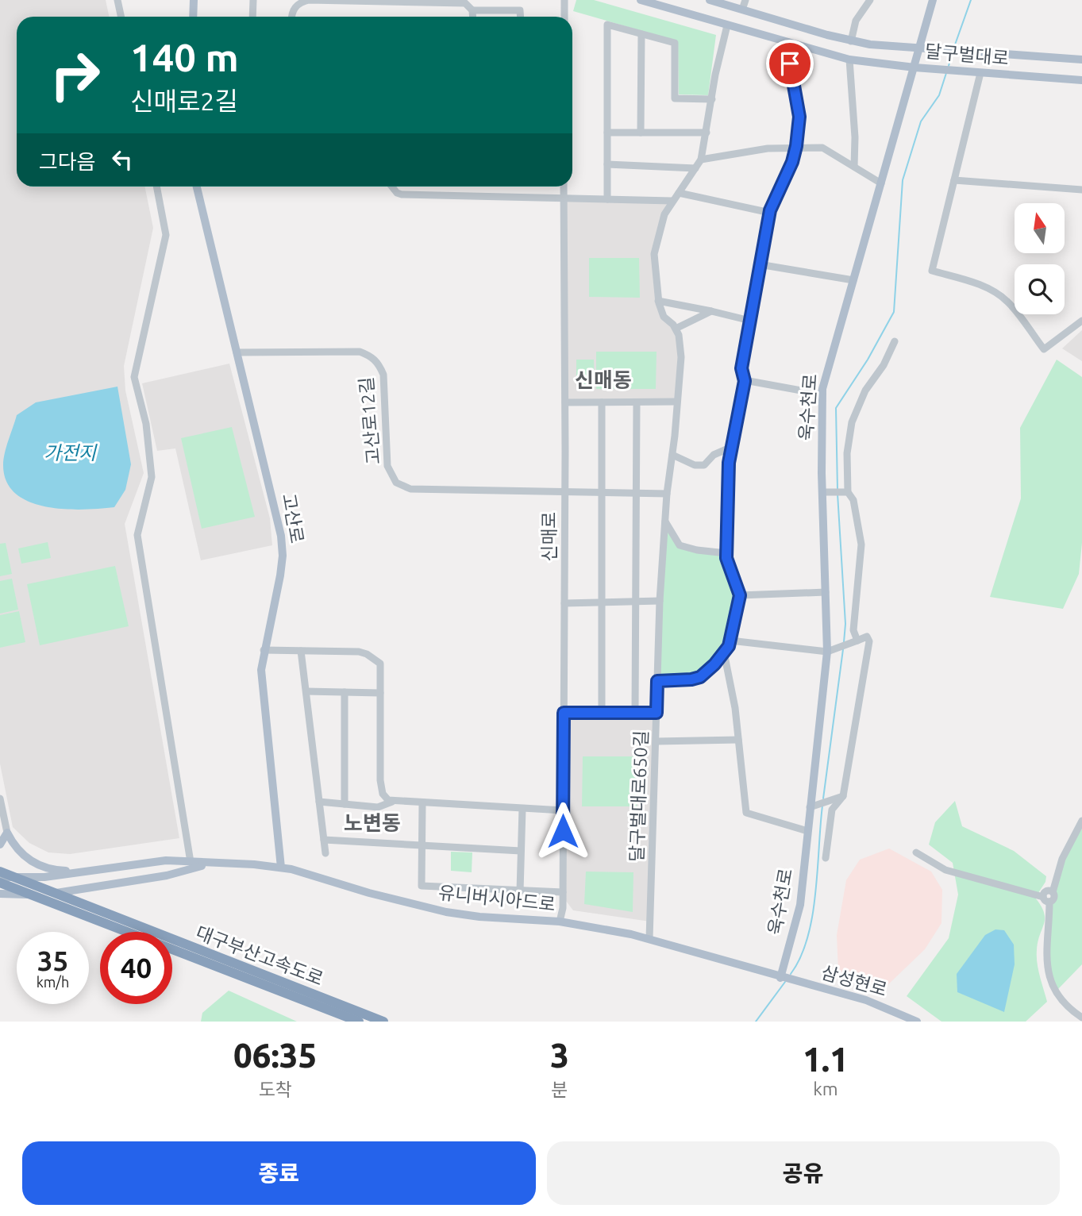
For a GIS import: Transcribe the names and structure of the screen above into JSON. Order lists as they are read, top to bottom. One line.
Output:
{"streets":{"highway":["대구부산고속도로"],"main road":["달구벌대로","욱수천로","고산로","유니버시아드로","삼성현로"],"street":["고산로12길","신매로","달구벌대로650길"]},"crossings":[["달구벌대로","욱수천로"],["달구벌대로","달구벌대로650길"],["욱수천로","유니버시아드로"],["욱수천로","삼성현로"],["고산로12길","고산로"],["고산로12길","신매로"],["고산로","유니버시아드로"],["신매로","유니버시아드로"],["달구벌대로650길","유니버시아드로"],["유니버시아드로","삼성현로"]],"districts":["신매동","노변동"],"water":["가전지"],"north":"top","page":{"turn":["140 m","신매로2길"],"then":"그다음","speed":"35 km/h","limit":"40","eta":["06:35","도착","3","분","1.1","km"],"buttons":["종료","공유"]}}
